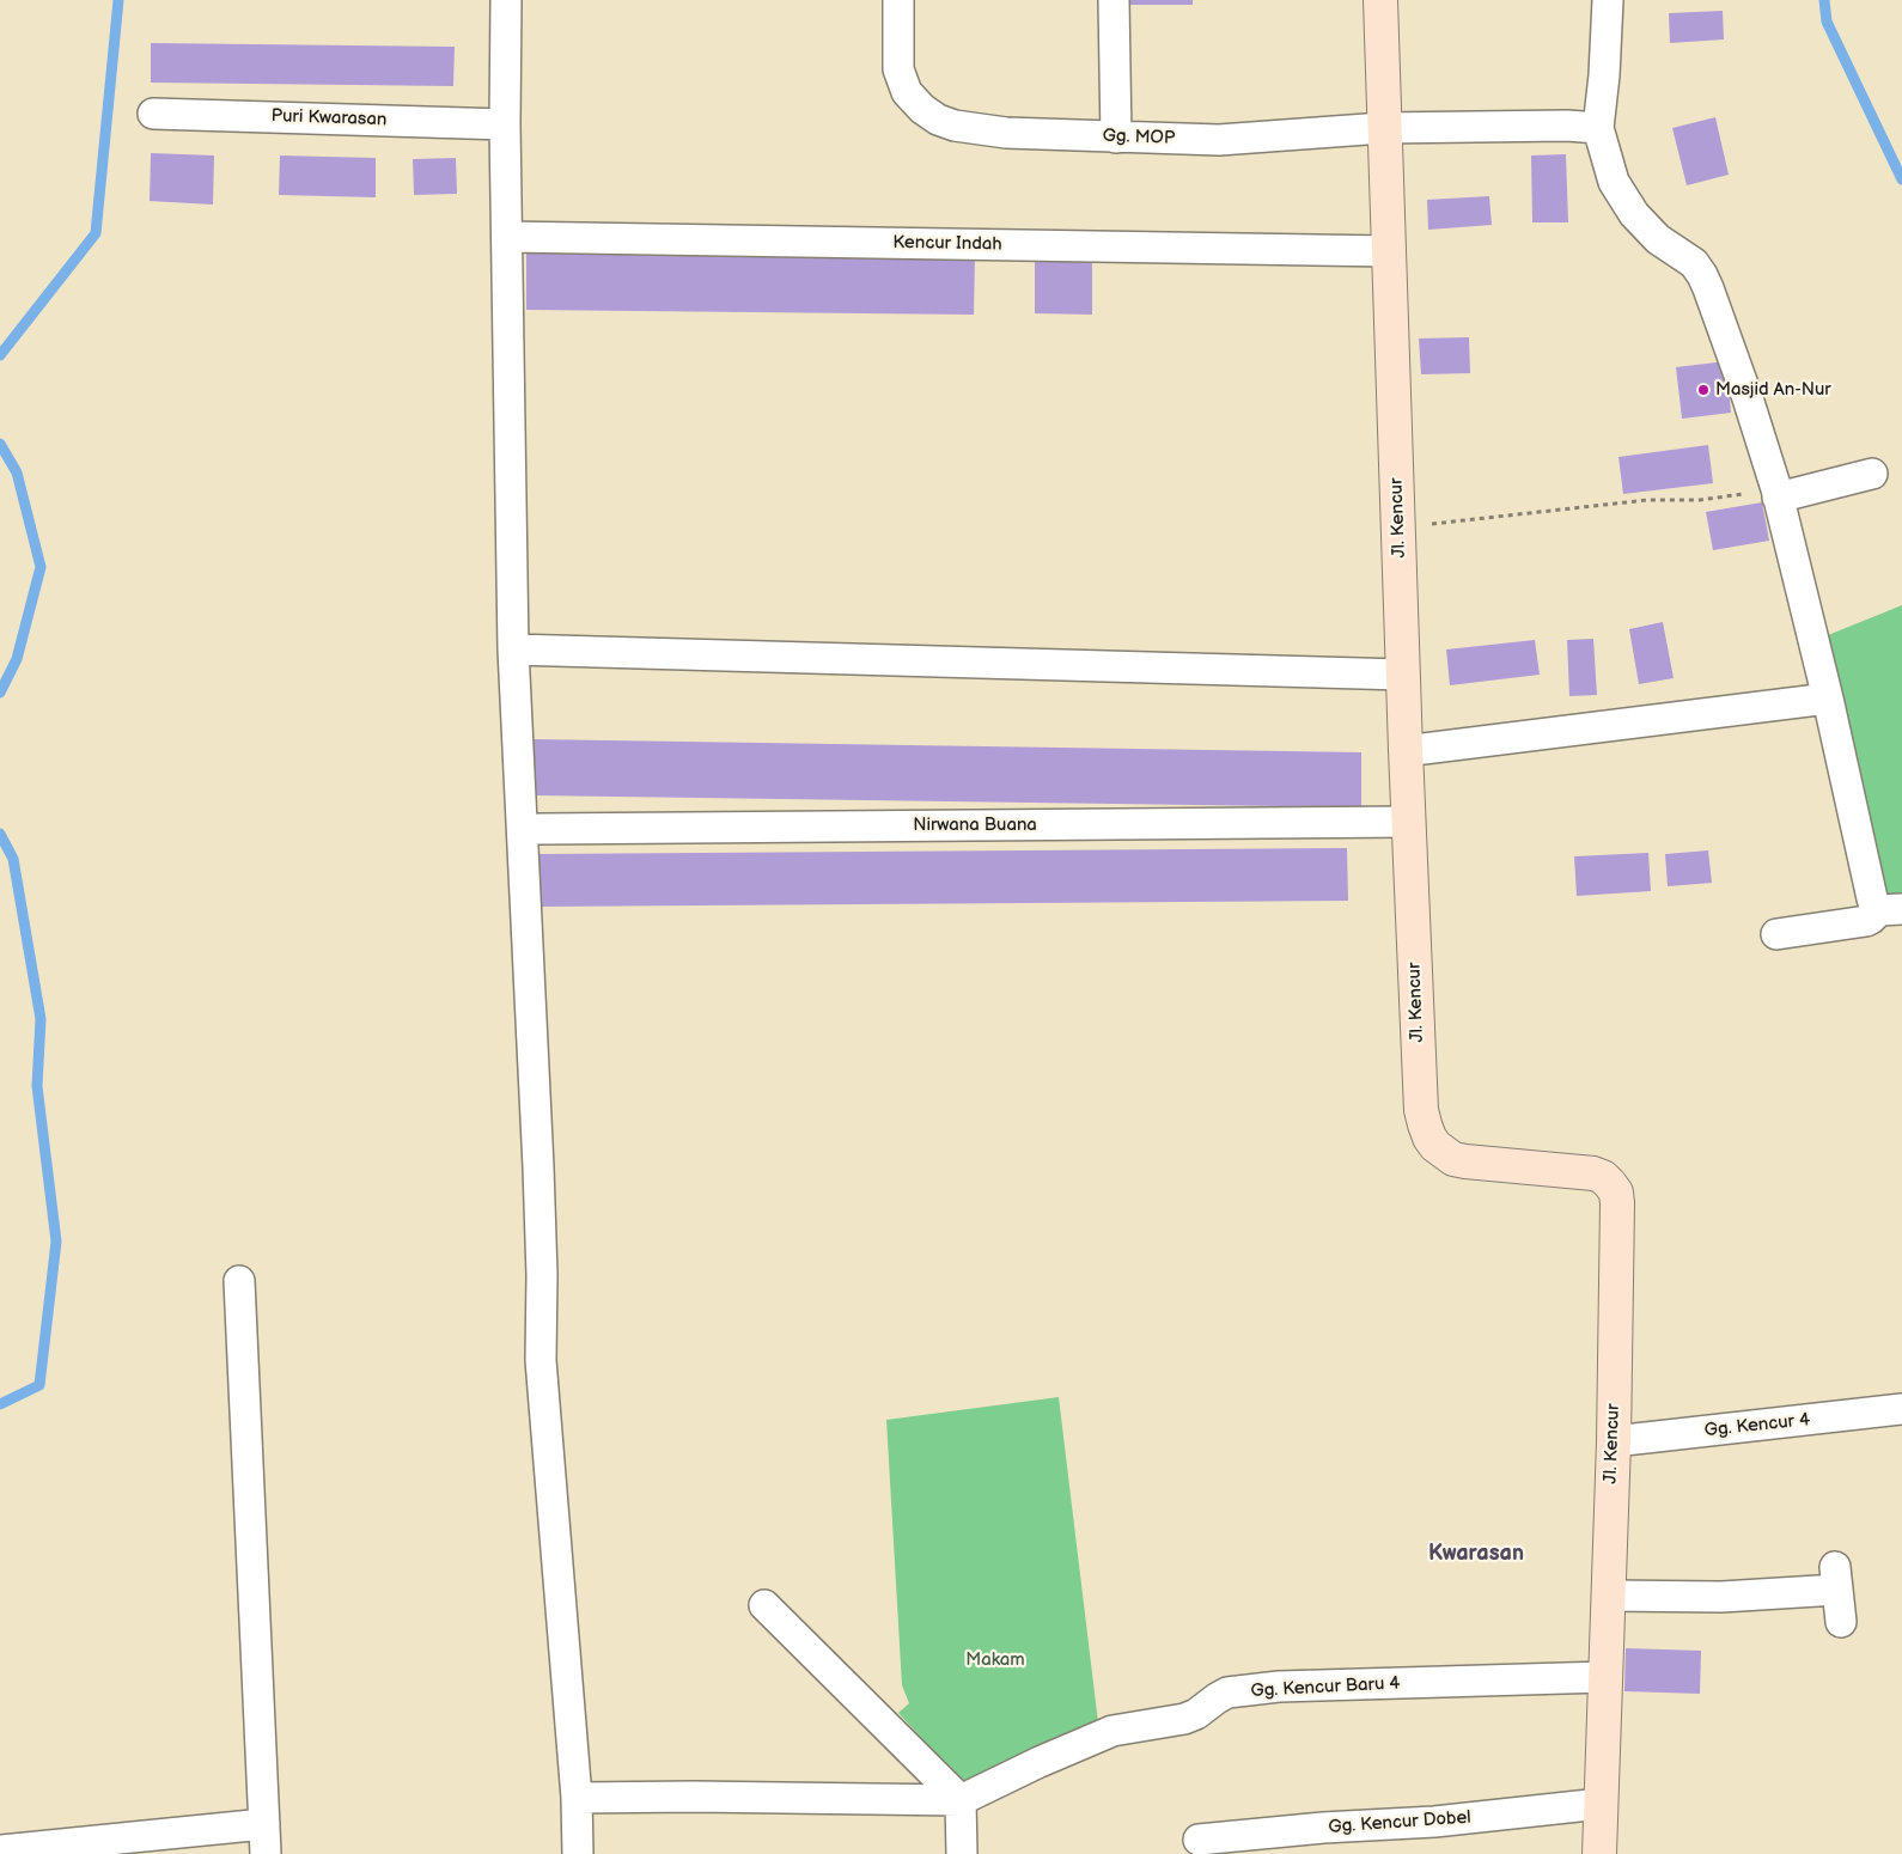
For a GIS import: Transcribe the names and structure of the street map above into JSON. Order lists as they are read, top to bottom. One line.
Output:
{"streets":{"street":["Puri Kwarasan","Gg. MOP","Kencur Indah","Jl. Kencur","Nirwana Buana","Gg. Kencur 4","Gg. Kencur Baru 4","Gg. Kencur Dobel"]},"crossings":[["Gg. MOP","Jl. Kencur"],["Kencur Indah","Jl. Kencur"],["Jl. Kencur","Nirwana Buana"],["Jl. Kencur","Gg. Kencur 4"],["Jl. Kencur","Gg. Kencur Baru 4"],["Jl. Kencur","Gg. Kencur Dobel"]],"districts":["Kwarasan"],"parks":["Makam"],"places":["Masjid An-Nur"]}
